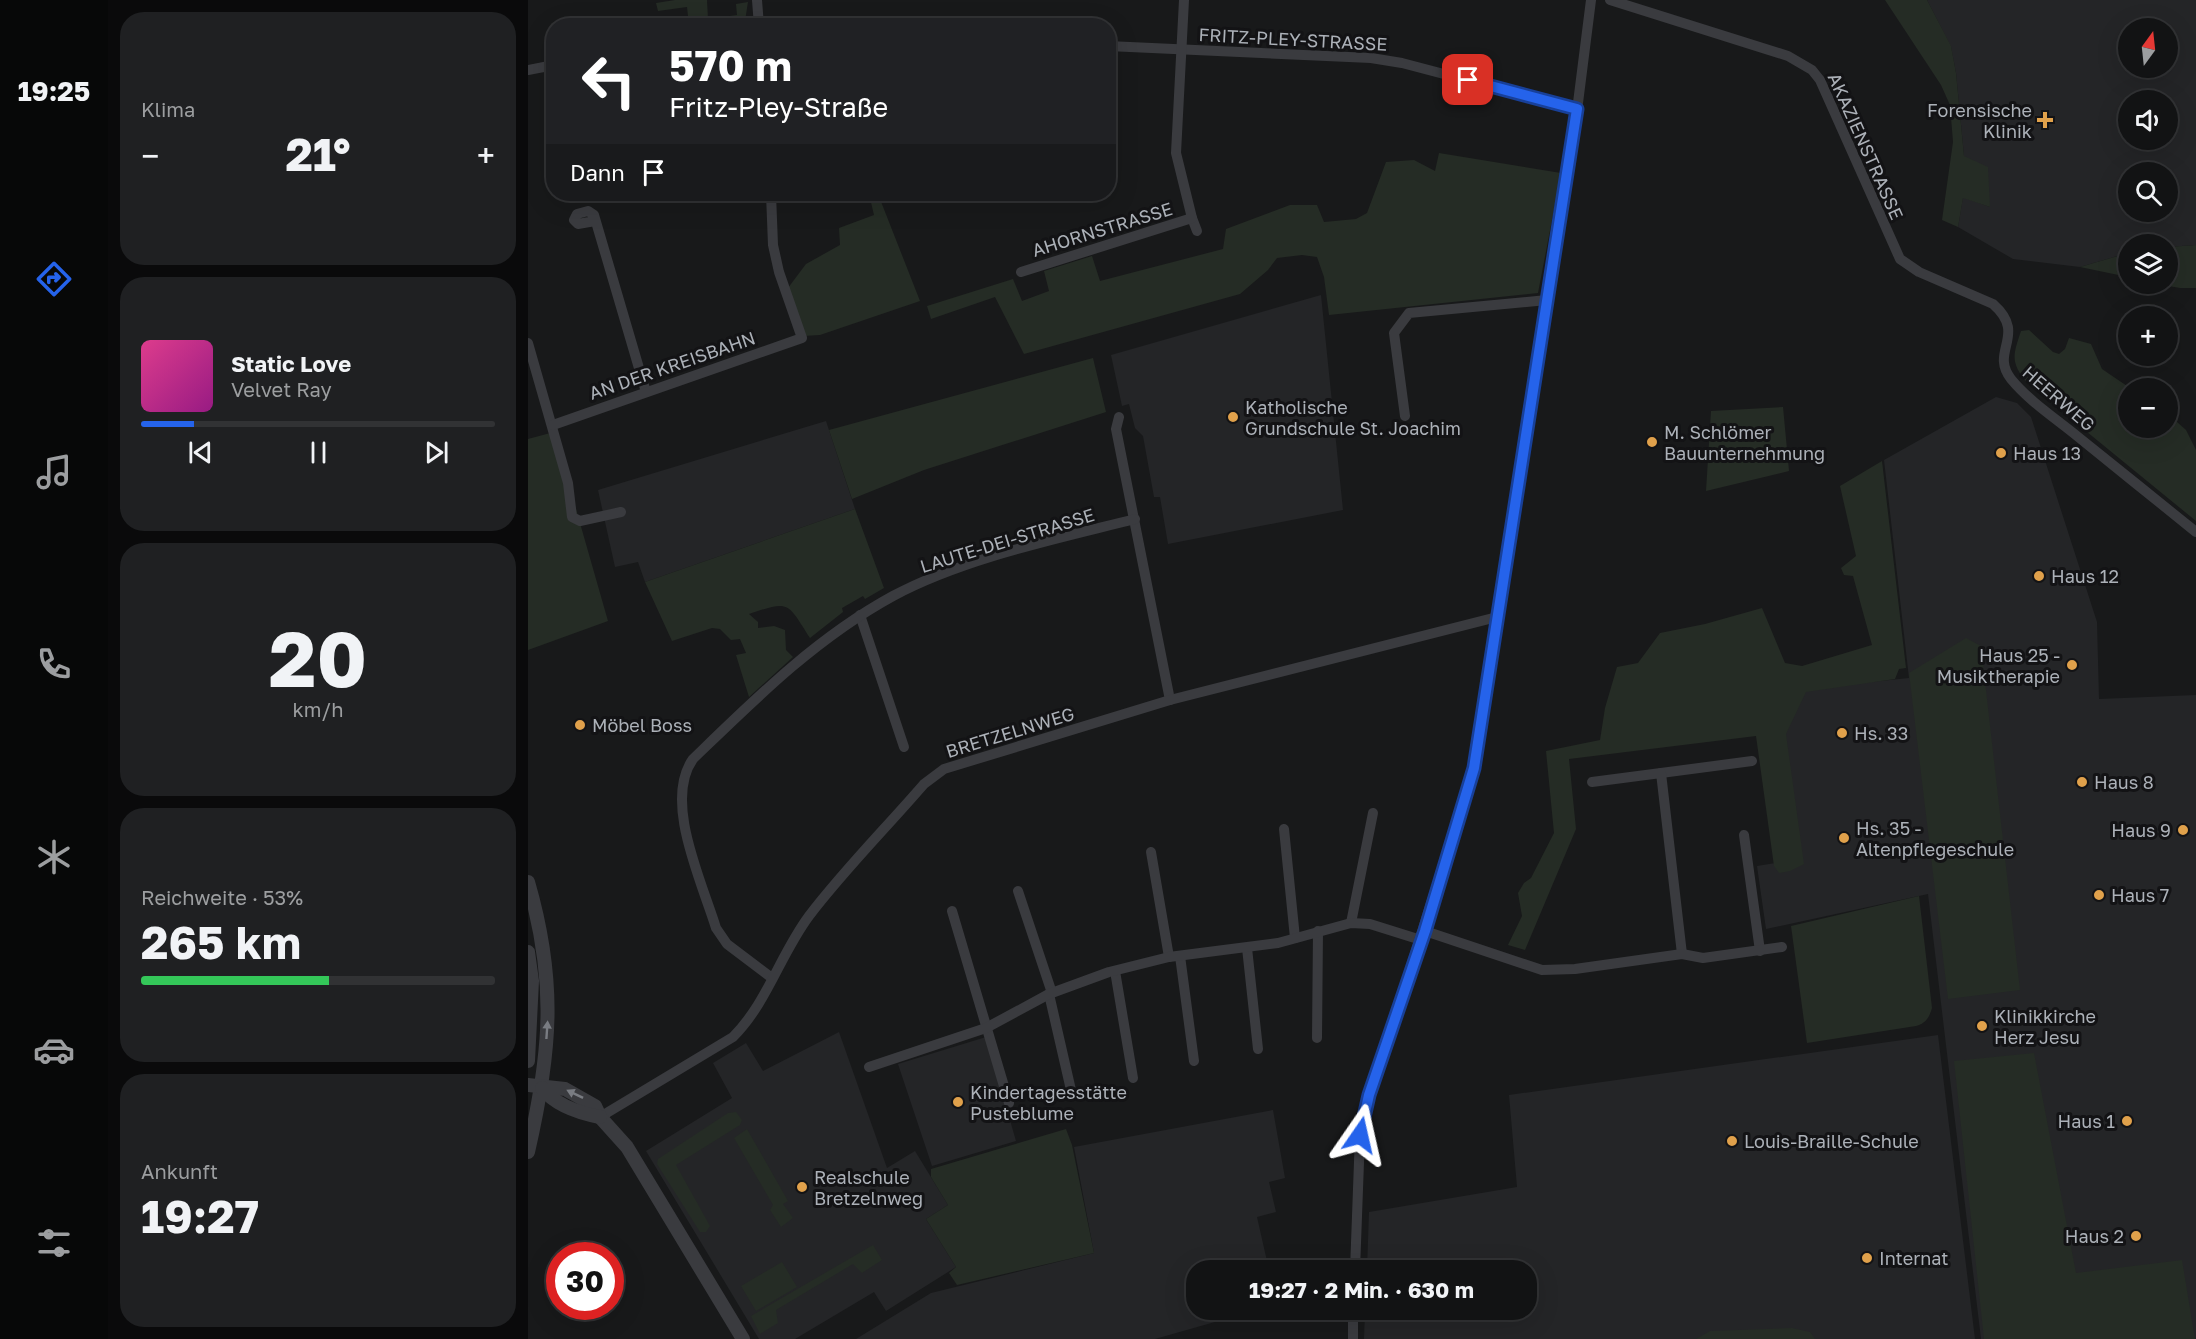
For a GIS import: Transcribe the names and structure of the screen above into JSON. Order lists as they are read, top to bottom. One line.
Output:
{"streets":{"street":["FRITZ-PLEY-STRASSE","AKAZIENSTRASSE","AHORNSTRASSE","AN DER KREISBAHN","HEERWEG","LAUTE-DEI-STRASSE","BRETZELNWEG"]},"crossings":[["FRITZ-PLEY-STRASSE","AHORNSTRASSE"],["AKAZIENSTRASSE","HEERWEG"],["LAUTE-DEI-STRASSE","BRETZELNWEG"]],"places":{"health":["Forensische Klinik"],"other":["Katholische Grundschule St. Joachim","M. Schlömer Bauunternehmung","Haus 13","Haus 12","Haus 25 - Musiktherapie","Möbel Boss","Hs. 33","Haus 8","Haus 9","Hs. 35 - Altenpflegeschule","Haus 7","Klinikkirche Herz Jesu","Kindertagesstätte Pusteblume","Haus 1","Louis-Braille-Schule","Realschule Bretzelnweg","Haus 2","Internat"]},"north":"top","page":{"tabs":"19:25","tile":["Klima",["20","km/h"],["Reichweite · 53%","265 km"],["Ankunft","19:27"]],"map_buttons":["+","−"],"turn":["570 m","Fritz-Pley-Straße"],"heat":["−","21°","+"],"then":"Dann","song":["Static Love","Velvet Ray"],"limit":"30","trip":"19:27 · 2 Min. · 630 m"}}
